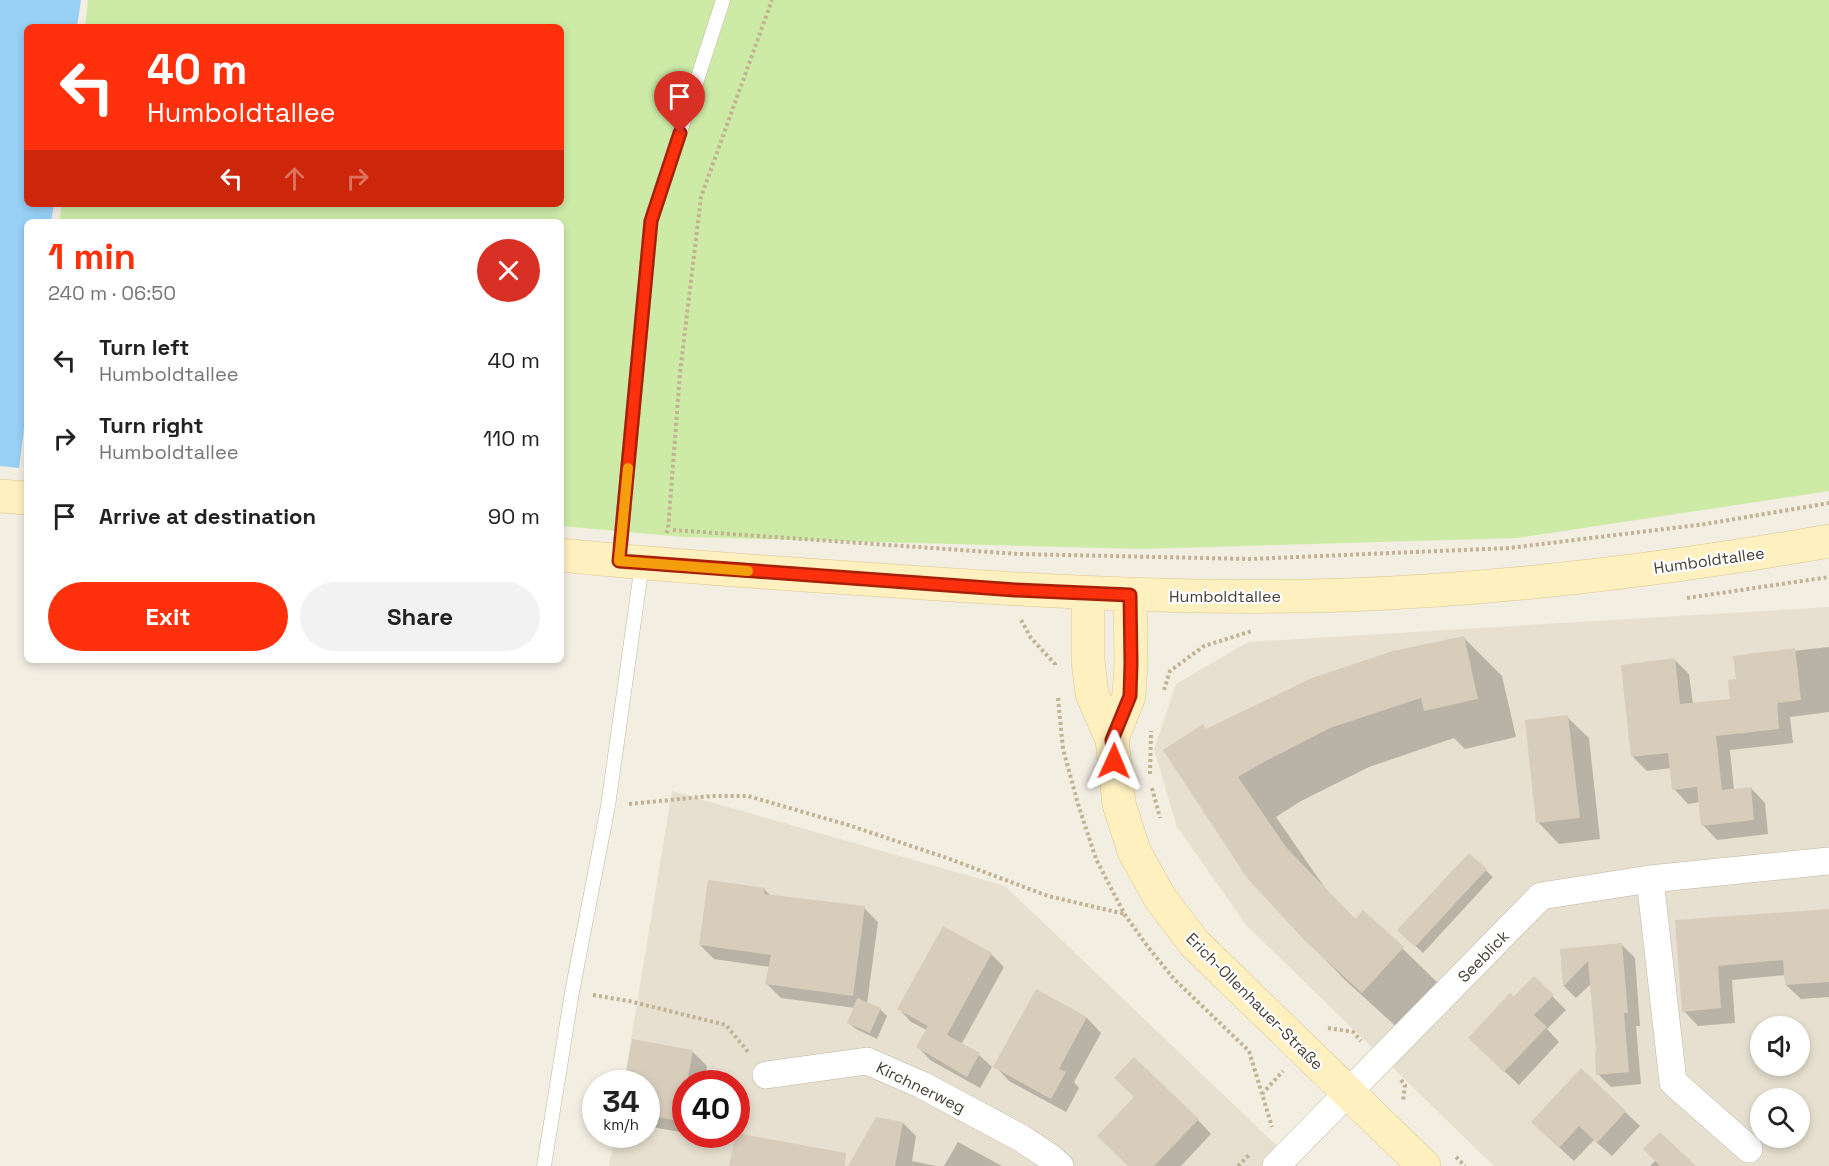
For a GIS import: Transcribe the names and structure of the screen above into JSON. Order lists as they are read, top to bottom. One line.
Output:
{"streets":{"street":["Humboldtallee","Seeblick","Erich-Ollenhauer-Straße","Kirchnerweg"]},"crossings":[["Humboldtallee","Erich-Ollenhauer-Straße"],["Seeblick","Erich-Ollenhauer-Straße"]],"page":{"turn":["40 m","Humboldtallee"],"heading":["1 min","240 m · 06:50"],"list":[{"name":"Turn left","note":"Humboldtallee","value":"40 m"},{"name":"Turn right","note":"Humboldtallee","value":"110 m"},{"name":"Arrive at destination","value":"90 m"}],"buttons":["Exit","Share"],"speed":"34 km/h","limit":"40"}}
